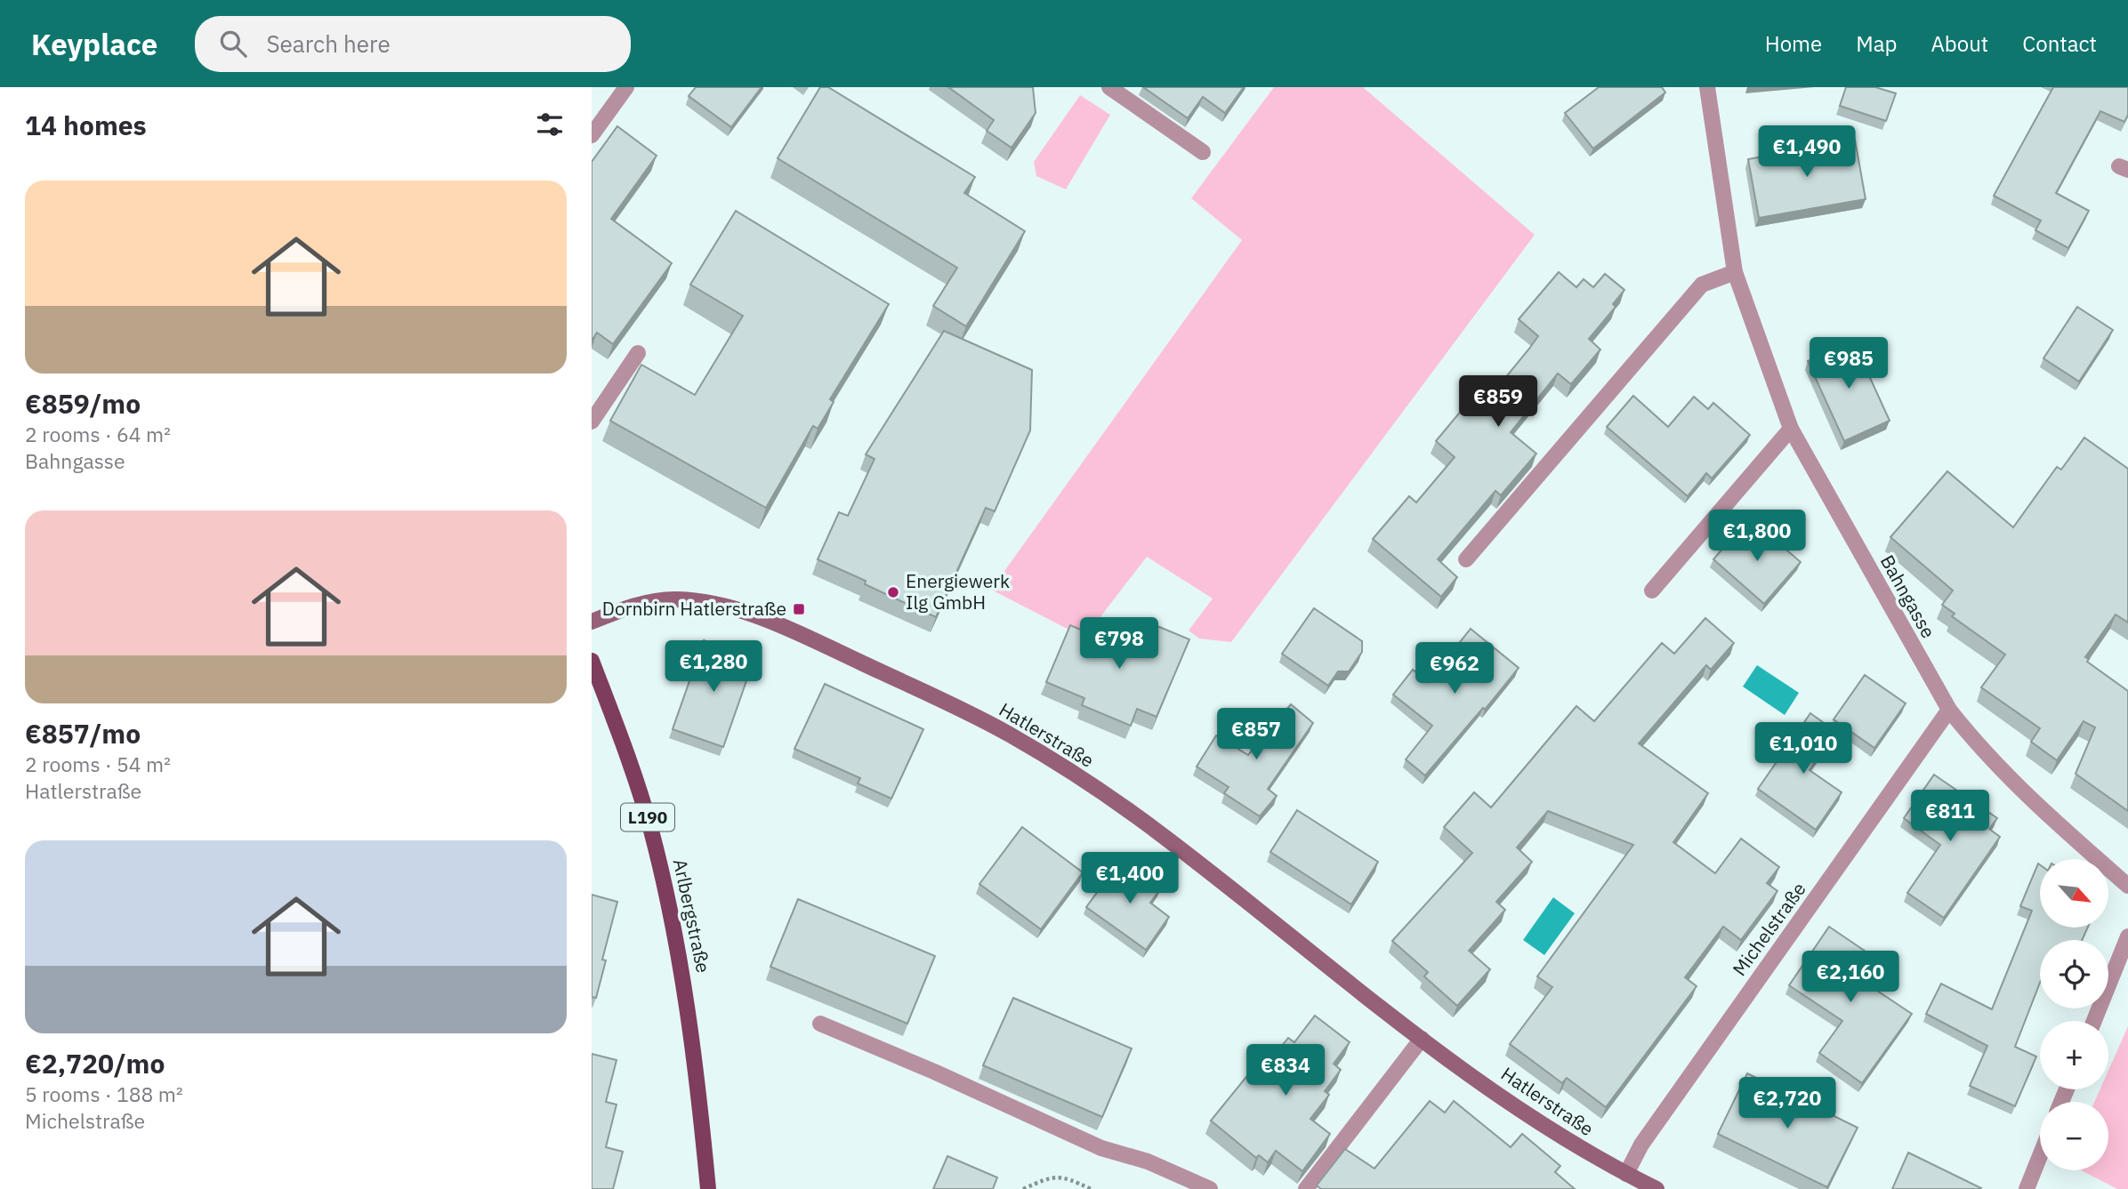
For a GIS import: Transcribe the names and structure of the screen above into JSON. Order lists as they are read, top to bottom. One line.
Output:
{"streets":{"main road":["L190","Arlbergstraße"],"street":["Bahngasse","Hatlerstraße","Michelstraße"]},"crossings":[["Bahngasse","Michelstraße"],["Hatlerstraße","Michelstraße"]],"places":{"other":["Energiewerk Ilg GmbH"],"transit":["Dornbirn Hatlerstraße"]},"north":"bottom right","page":{"header":"Keyplace","search":"Search here","nav":["Home","Map","About","Contact"],"heading":"14 homes","price":["€1,490","€985","€859","€1,800","€798","€1,280","€962","€857","€1,010","€811","€1,400","€2,160","€834","€2,720"],"list":[{"name":"€859/mo","note":"2 rooms · 64 m² · Bahngasse"},{"name":"€857/mo","note":"2 rooms · 54 m² · Hatlerstraße"},{"name":"€2,720/mo","note":"5 rooms · 188 m² · Michelstraße"}],"map_buttons":["+","−"]}}
